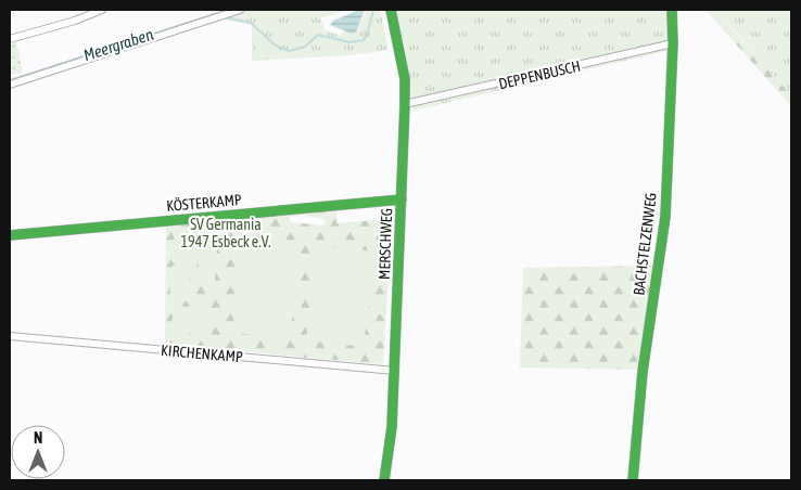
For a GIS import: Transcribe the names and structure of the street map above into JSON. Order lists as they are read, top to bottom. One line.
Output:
{"streets":{"street":["DEPPENBUSCH","KÖSTERKAMP","MERSCHWEG","BACHSTELZENWEG","KIRCHENKAMP"]},"crossings":[["DEPPENBUSCH","MERSCHWEG"],["DEPPENBUSCH","BACHSTELZENWEG"],["KÖSTERKAMP","MERSCHWEG"],["MERSCHWEG","KIRCHENKAMP"]],"water":["Meergraben"],"parks":["SV Germania 1947 Esbeck e.V."],"north":"top"}
